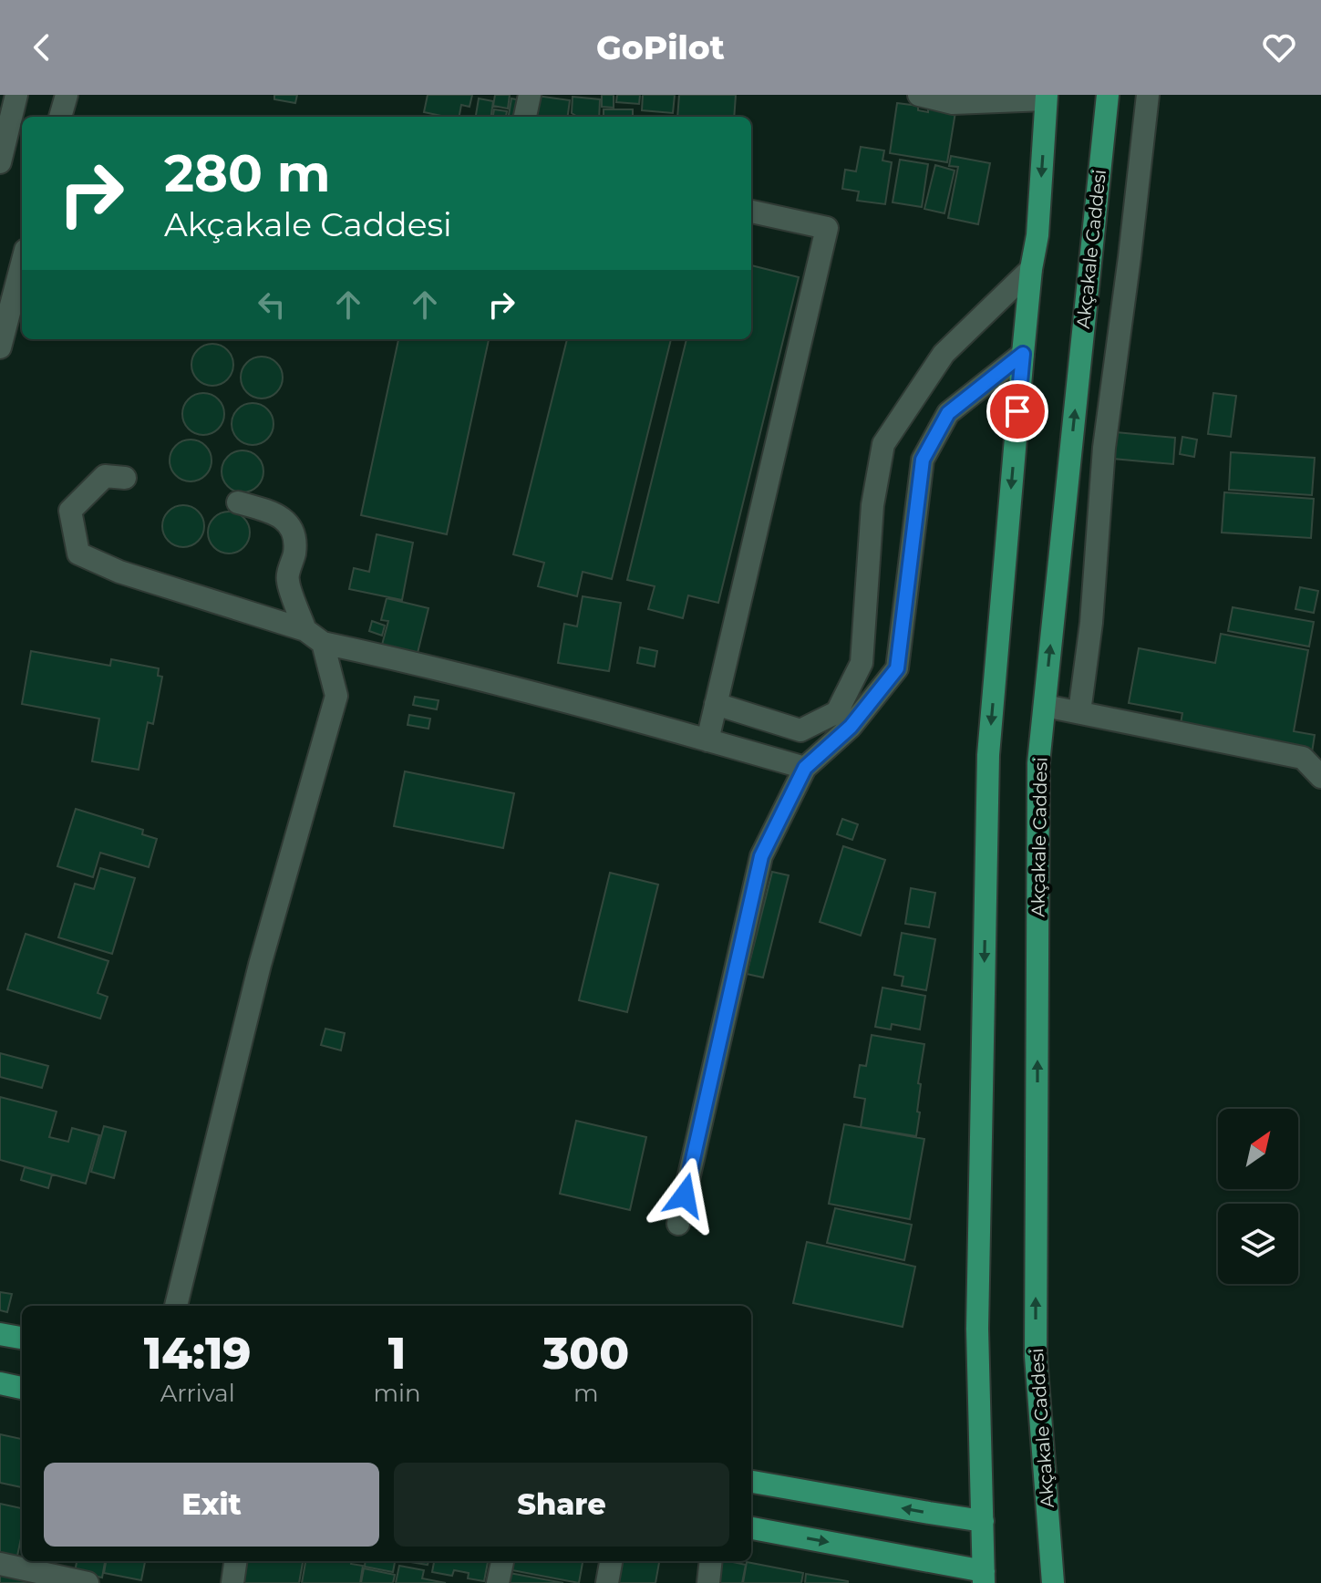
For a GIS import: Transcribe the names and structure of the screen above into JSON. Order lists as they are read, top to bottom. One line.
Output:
{"streets":{"main road":["Akçakale Caddesi"]},"north":"top right","page":{"header":"GoPilot","turn":["280 m","Akçakale Caddesi"],"eta":["14:19","Arrival","1","min","300","m"],"buttons":["Exit","Share"]}}
